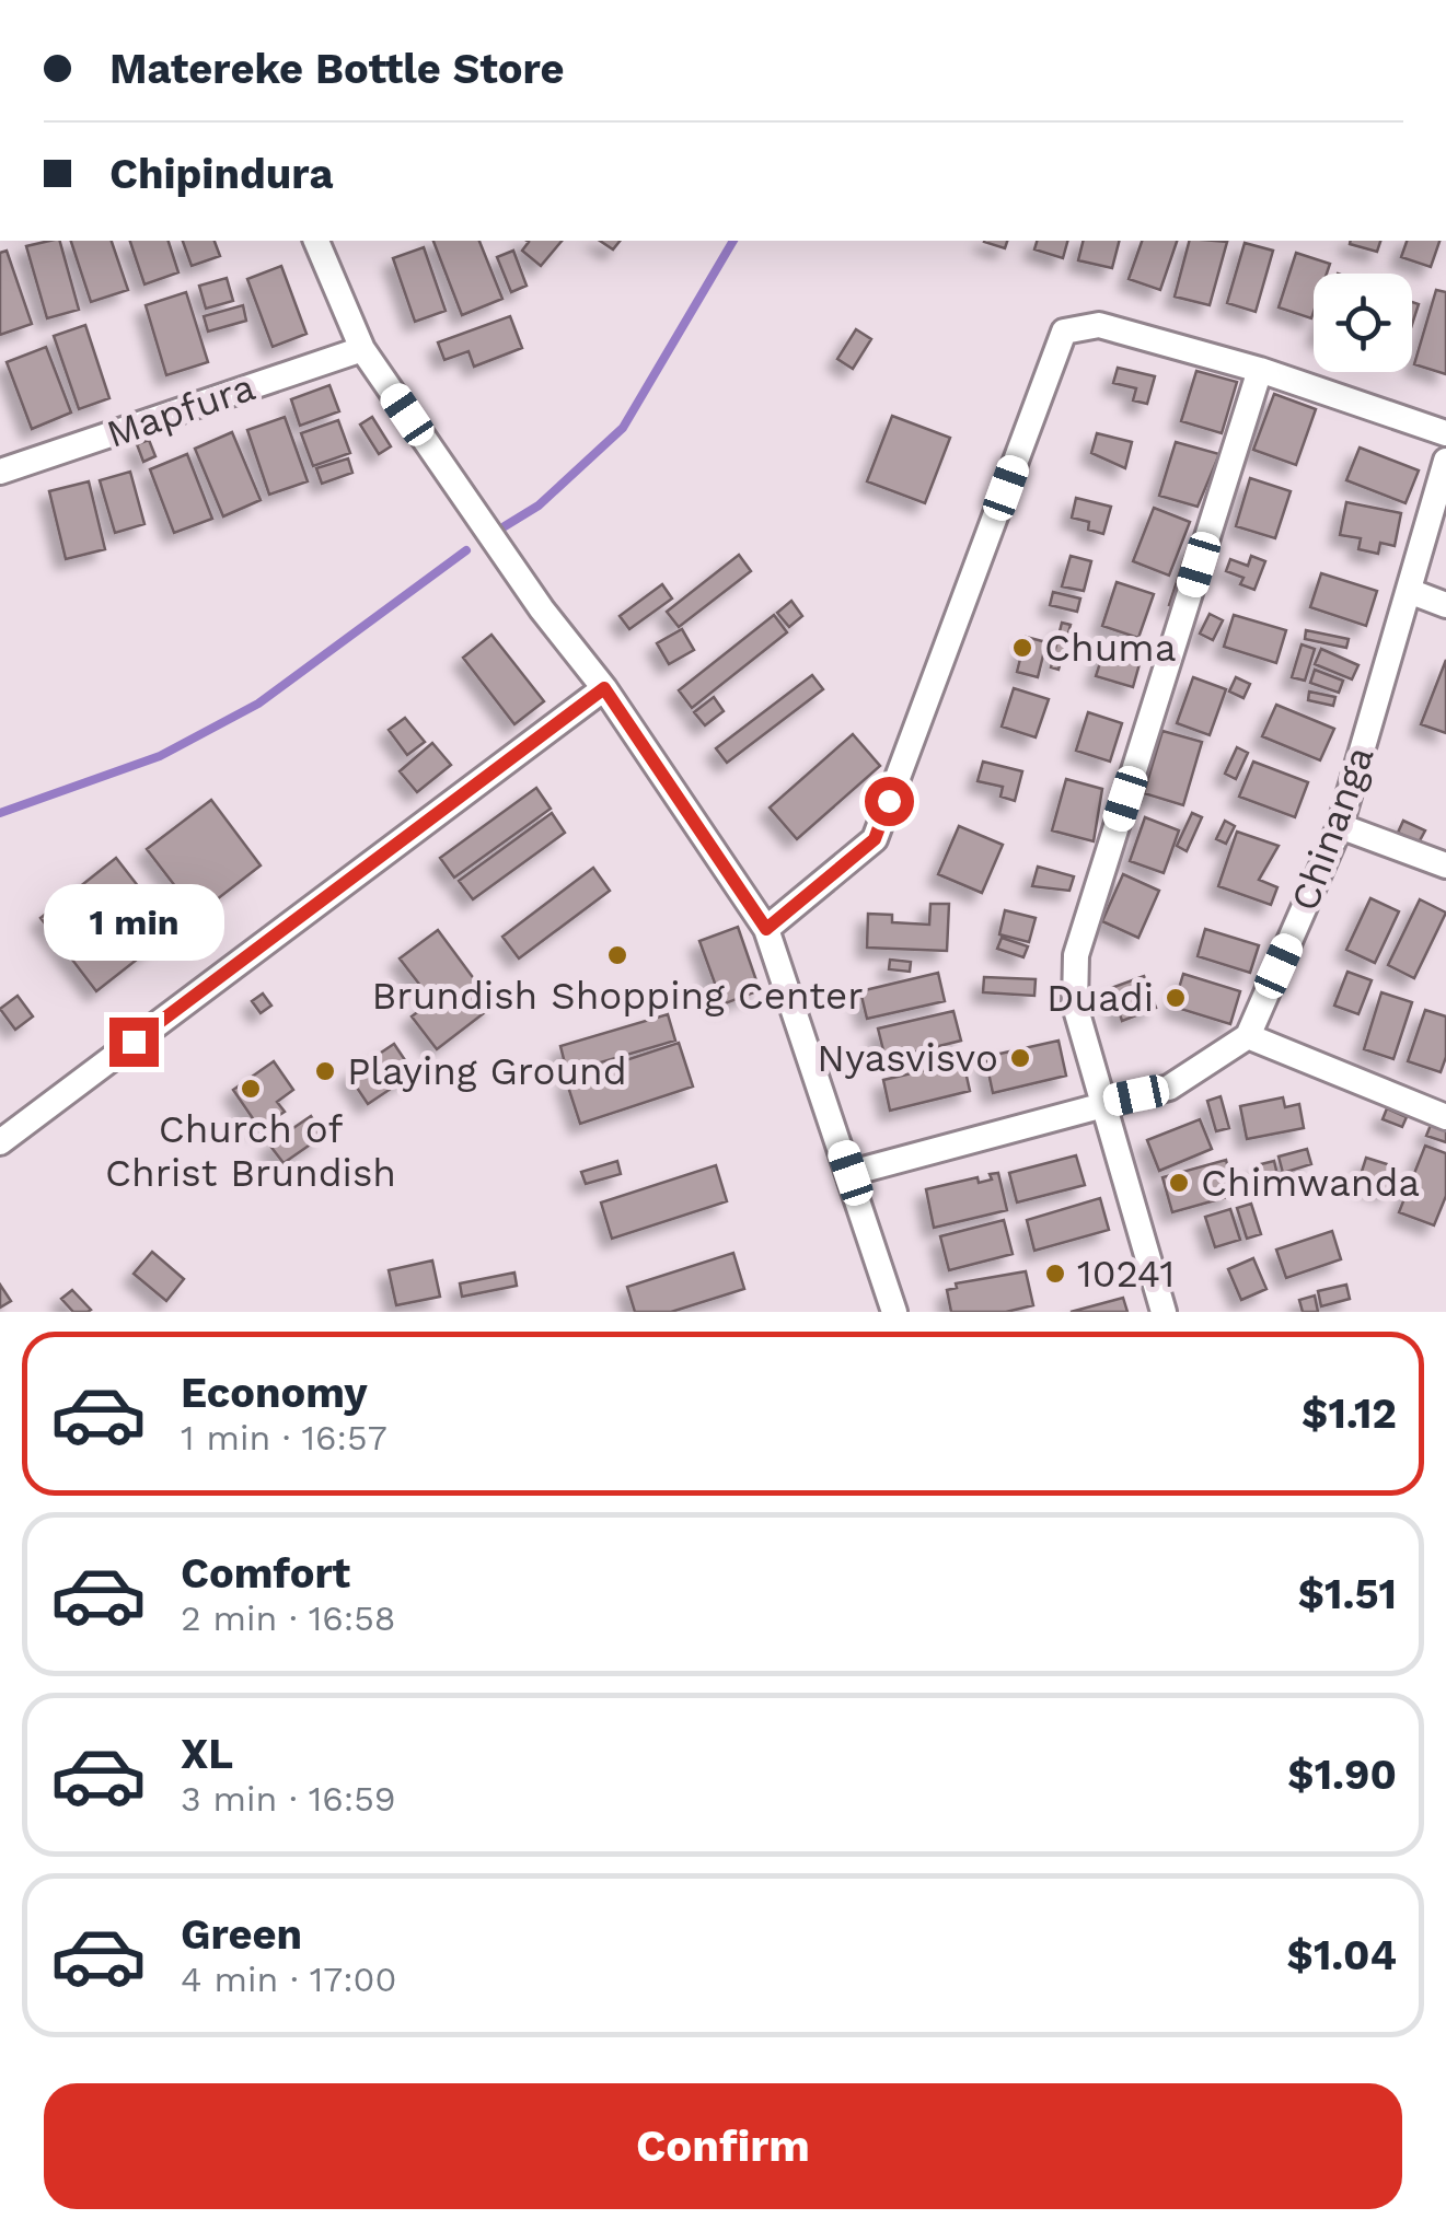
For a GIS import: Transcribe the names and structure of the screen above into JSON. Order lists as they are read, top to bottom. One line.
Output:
{"streets":{"street":["Mapfura","Chinanga"]},"places":["Chuma","Brundish Shopping Center","Duadi","Nyasvisvo","Playing Ground","Church of Christ Brundish","Chimwanda","10241"],"page":{"banner":["Matereke Bottle Store","Chipindura"],"bubble":"1 min","list":[{"name":"Economy","note":"1 min · 16:57","value":"$1.12"},{"name":"Comfort","note":"2 min · 16:58","value":"$1.51"},{"name":"XL","note":"3 min · 16:59","value":"$1.90"},{"name":"Green","note":"4 min · 17:00","value":"$1.04"}],"buttons":"Confirm"}}
